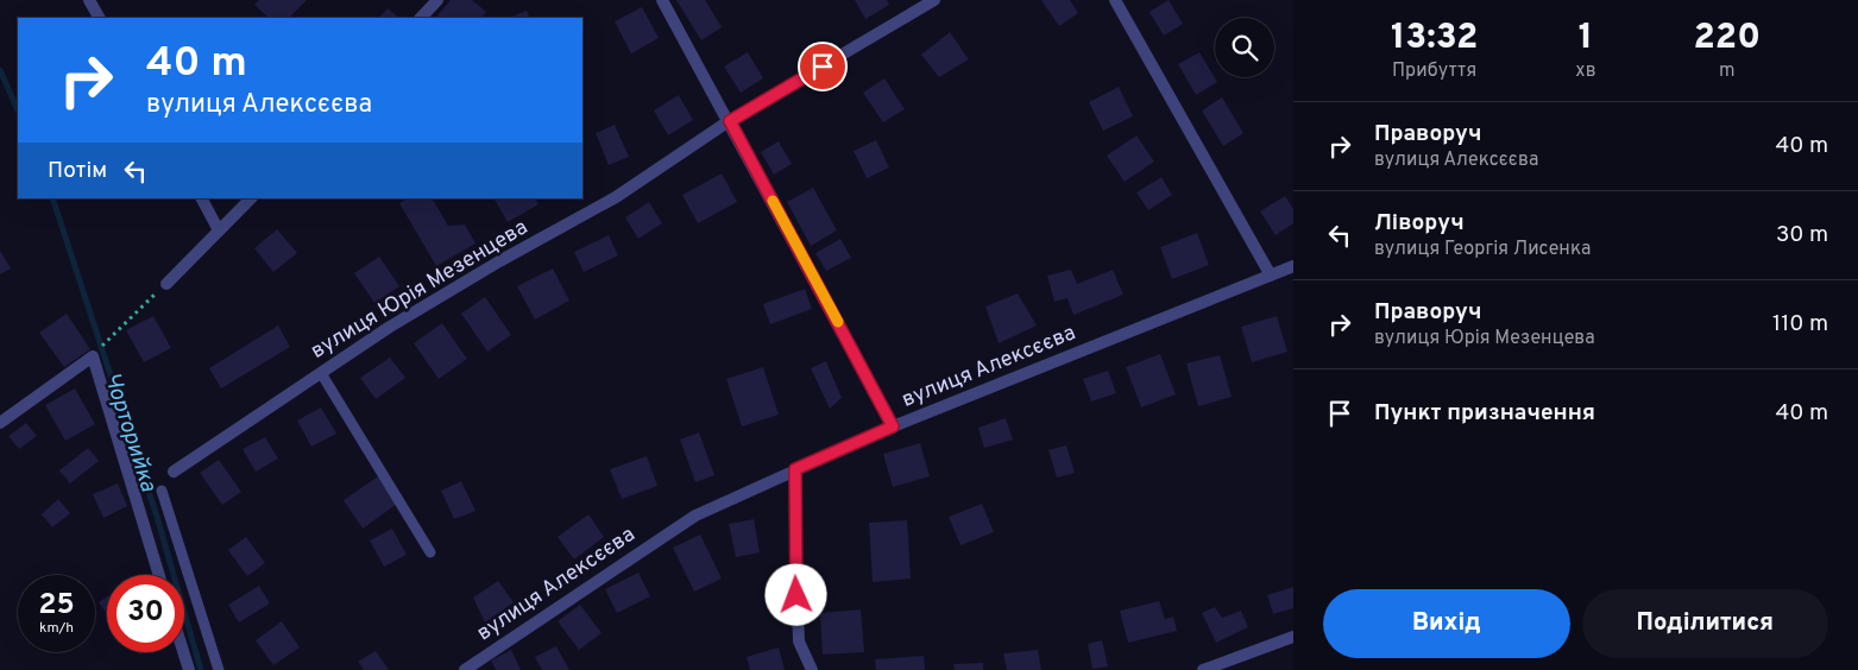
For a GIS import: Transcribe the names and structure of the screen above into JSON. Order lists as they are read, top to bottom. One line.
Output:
{"streets":{"street":["вулиця Юрія Мезенцева","вулиця Алексєєва"]},"water":["Чорторийка"],"page":{"eta":["13:32","Прибуття","1","хв","220","m"],"turn":["40 m","вулиця Алексєєва"],"list":[{"name":"Праворуч","note":"вулиця Алексєєва","value":"40 m"},{"name":"Ліворуч","note":"вулиця Георгія Лисенка","value":"30 m"},{"name":"Праворуч","note":"вулиця Юрія Мезенцева","value":"110 m"},{"name":"Пункт призначення","value":"40 m"}],"then":"Потім","speed":"25 km/h","limit":"30","buttons":["Вихід","Поділитися"]}}
